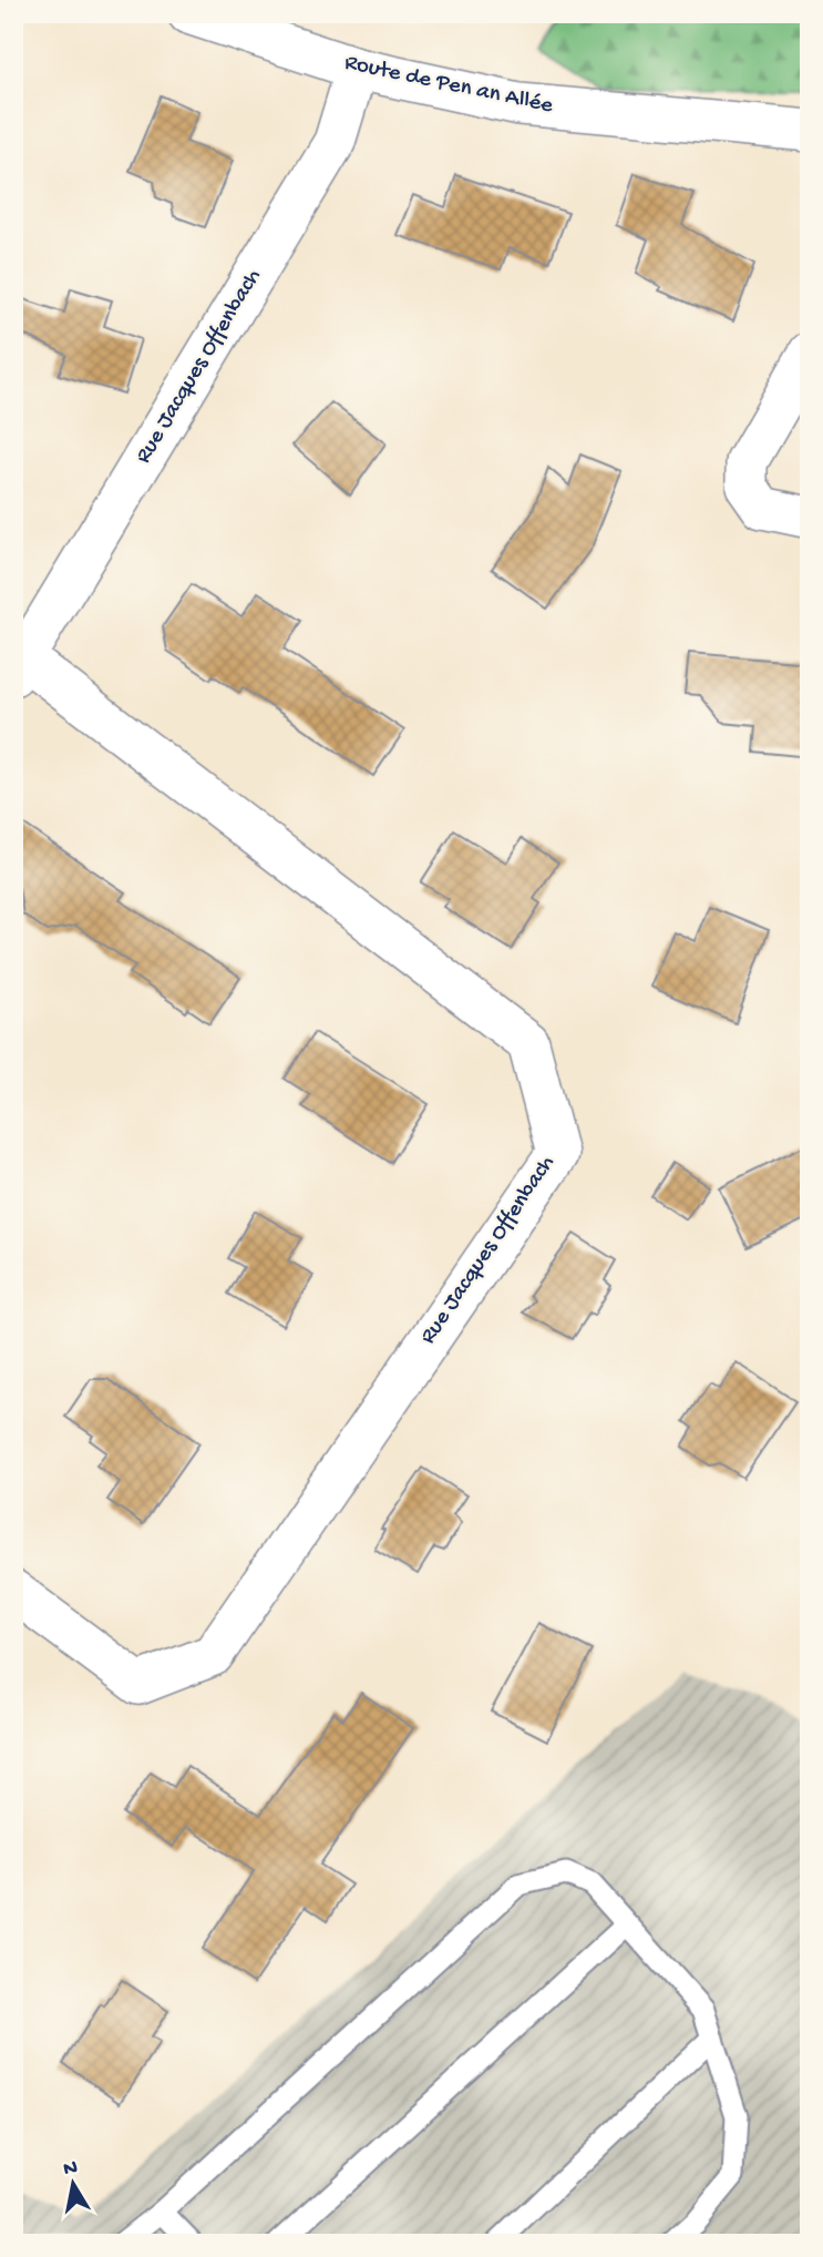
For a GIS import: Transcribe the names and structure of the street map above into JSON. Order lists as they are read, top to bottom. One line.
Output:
{"streets":{"street":["Route de Pen an Allée","Rue Jacques Offenbach"]},"crossings":[["Route de Pen an Allée","Rue Jacques Offenbach"]],"north":"top"}
